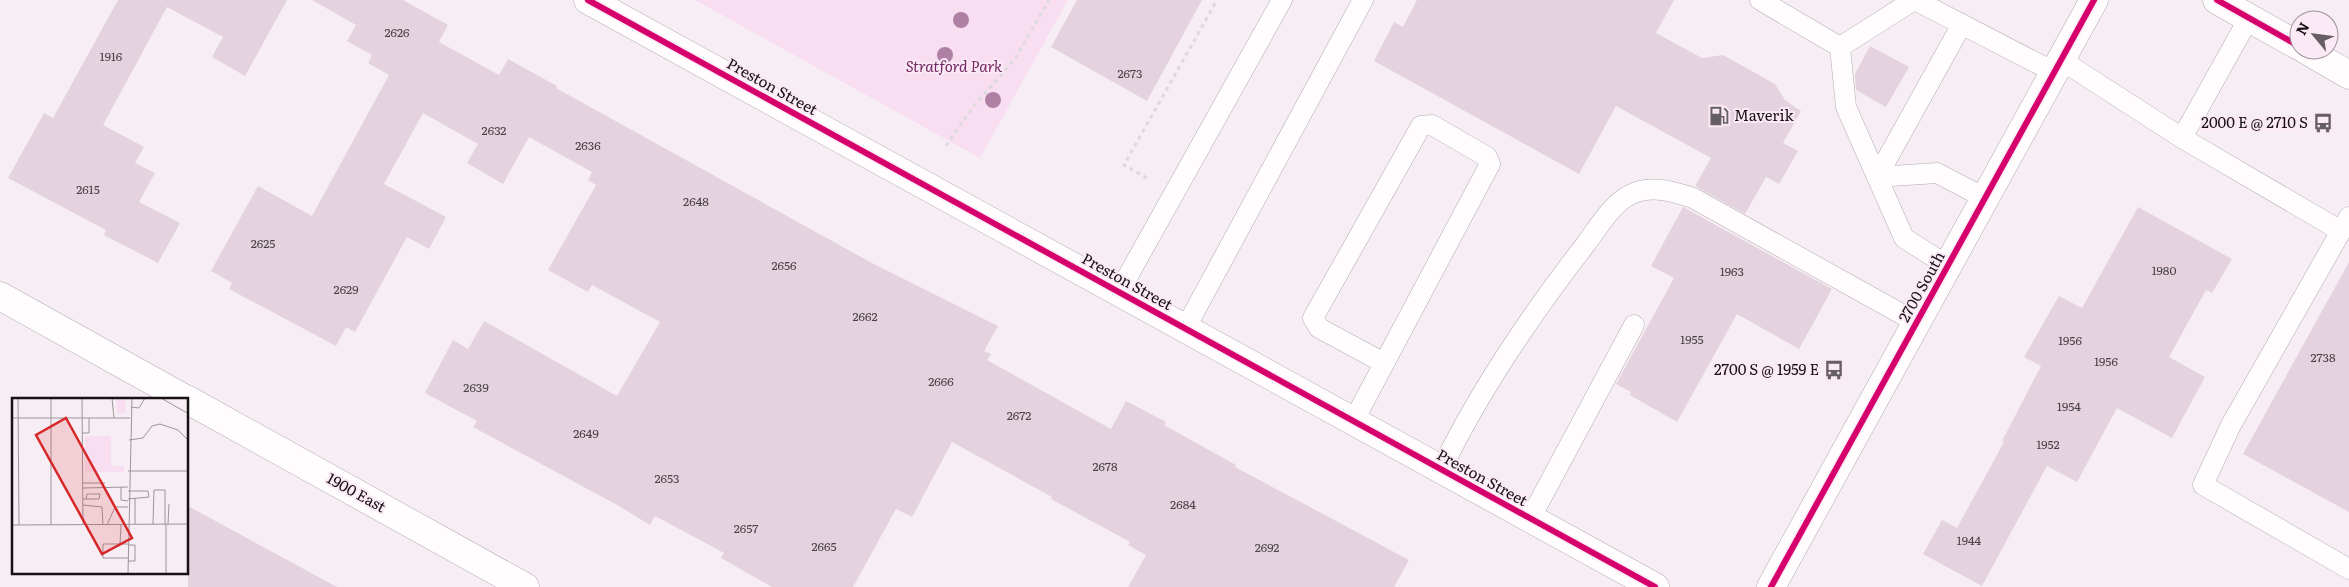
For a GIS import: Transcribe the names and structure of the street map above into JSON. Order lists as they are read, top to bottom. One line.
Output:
{"streets":{"street":["Preston Street","2700 South","1900 East"]},"parks":["Stratford Park"],"places":{"fuel station":["Maverik"],"bus stop":["2000 E @ 2710 S","2700 S @ 1959 E"]},"house_numbers":["2626","1916","2673","2632","2636","2615","2648","2625","2656","1980","1963","2629","2662","1955","1956","2738","1956","2666","2639","1954","2672","2649","1952","2678","2653","2684","2657","1944","2665","2692"],"north":"top left"}
